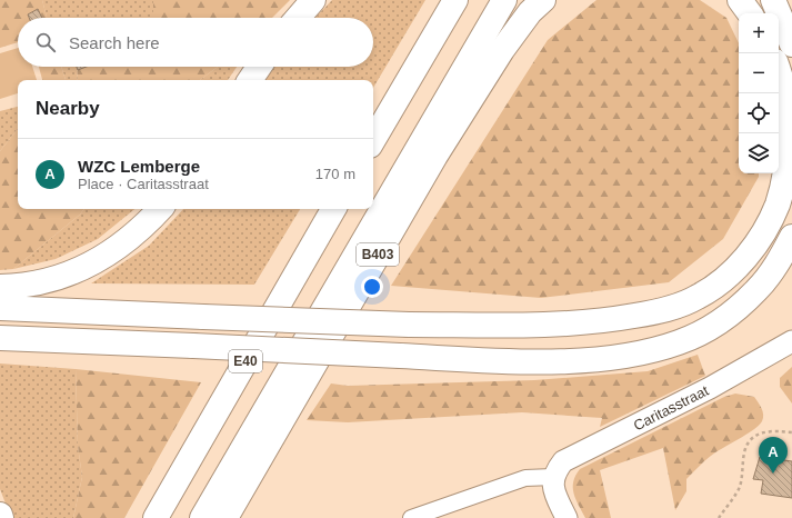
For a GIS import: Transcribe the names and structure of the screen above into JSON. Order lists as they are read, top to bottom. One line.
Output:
{"streets":{"highway":["B403","E40"],"street":["Caritasstraat"]},"page":{"map_buttons":["+","−"],"search":"Search here","heading":"Nearby","list":[{"mark":"A","name":"WZC Lemberge","note":"Place · Caritasstraat","value":"170 m"}],"pins":"A"}}
